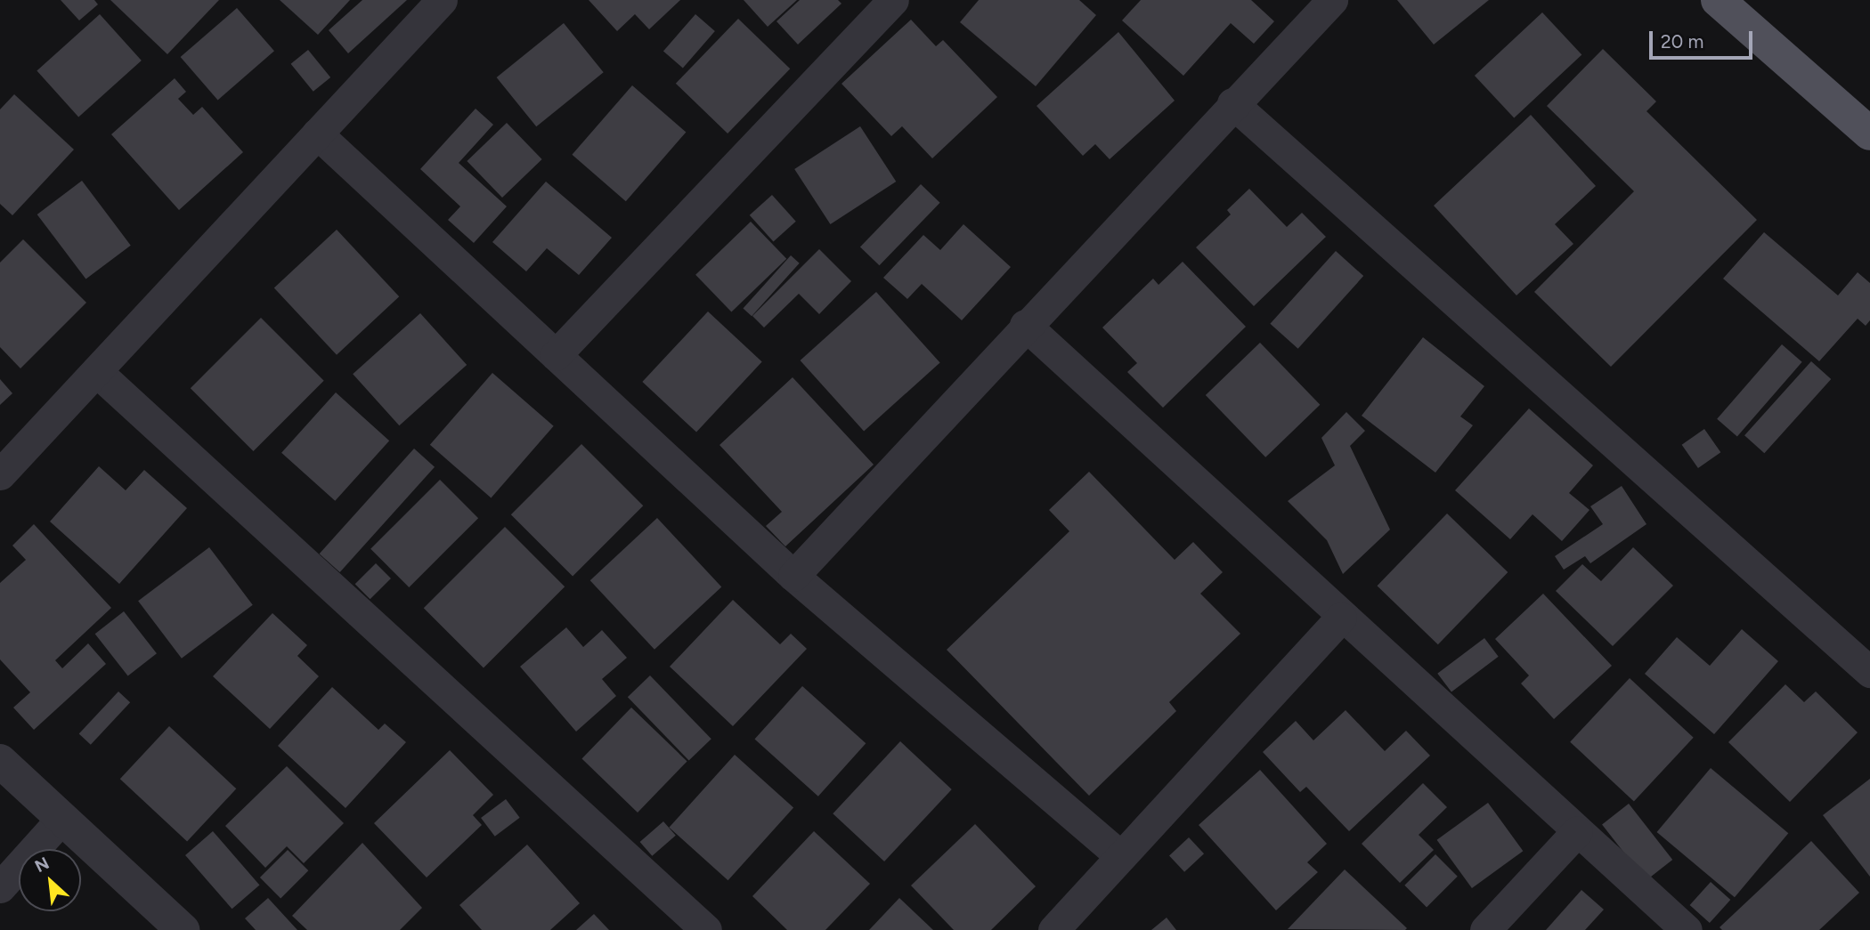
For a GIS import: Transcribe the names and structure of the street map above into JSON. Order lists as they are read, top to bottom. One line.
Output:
{"scale_bar":"20 m","north":"top left"}
